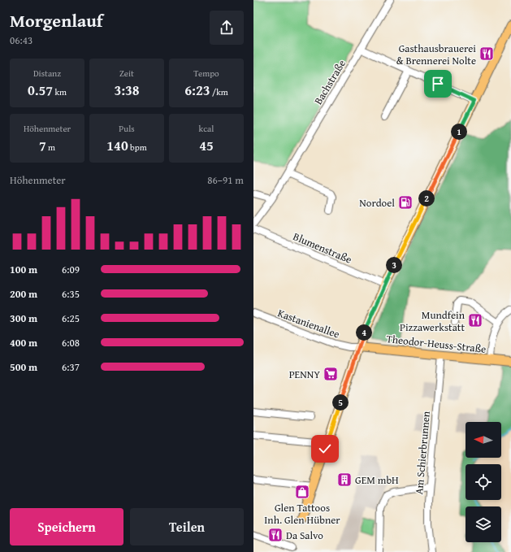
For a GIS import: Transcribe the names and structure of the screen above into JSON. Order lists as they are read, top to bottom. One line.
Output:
{"streets":{"main road":["Theodor-Heuss-Straße"],"street":["Bachstraße","Blumenstraße","Kastanienallee","Am Schierbrunnen"]},"crossings":[["Kastanienallee","Theodor-Heuss-Straße"],["Theodor-Heuss-Straße","Am Schierbrunnen"]],"places":{"restaurant":["Gasthausbrauerei & Brennerei Nolte","Mundfein Pizzawerkstatt","Da Salvo"],"fuel station":["Nordoel"],"supermarket":["PENNY"],"building":["GEM mbH"],"shop":["Glen Tattoos Inh. Glen Hübner"]},"north":"left","page":{"heading":["Morgenlauf","06:43"],"stats":[["Distanz","0.57 km"],["Zeit","3:38"],["Tempo","6:23 /km"],["Höhenmeter","7 m"],["Puls","140 bpm"],["kcal","45"]],"pins":["1","2","3","4","5"],"chart":["Höhenmeter","86–91 m"],"list":[{"name":"100 m","note":"6:09"},{"name":"200 m","note":"6:35"},{"name":"300 m","note":"6:25"},{"name":"400 m","note":"6:08"},{"name":"500 m","note":"6:37"}],"buttons":["Speichern","Teilen"]}}
